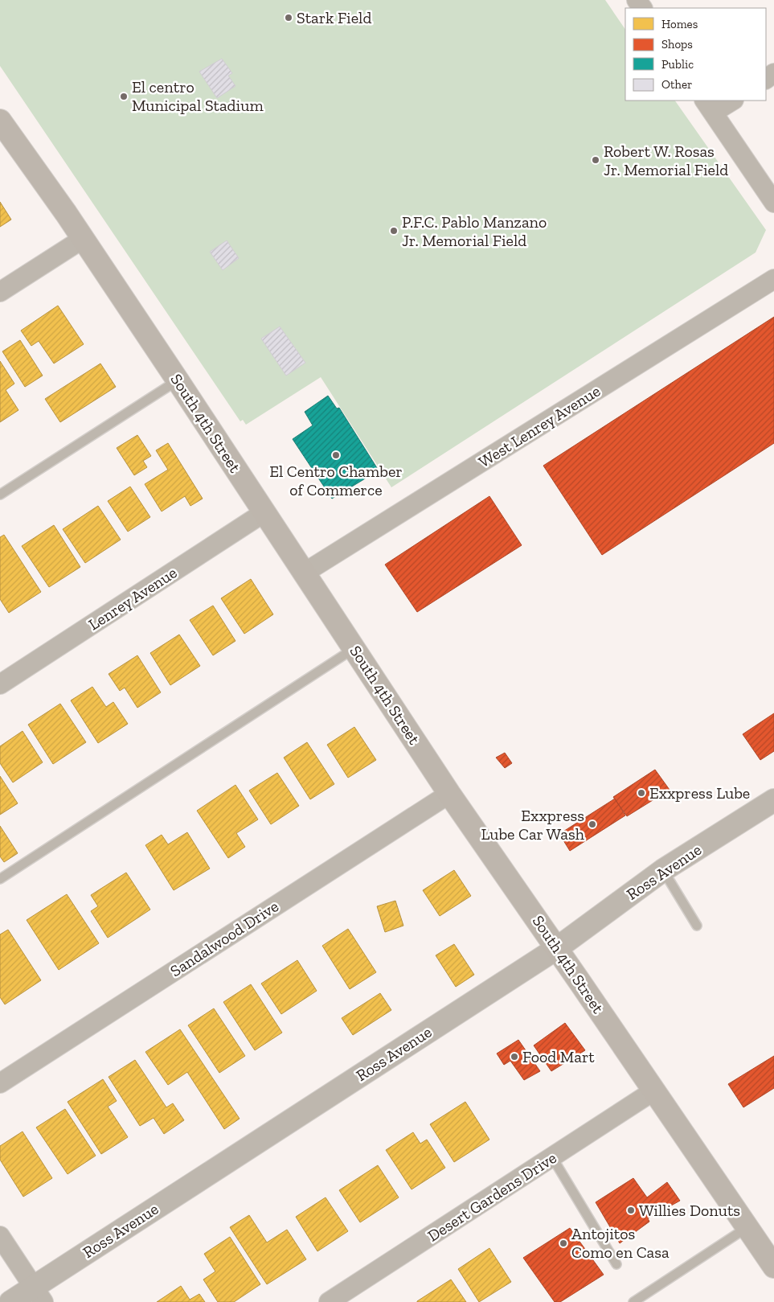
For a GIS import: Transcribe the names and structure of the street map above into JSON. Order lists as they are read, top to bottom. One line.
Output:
{"streets":{"main road":["South 4th Street"],"street":["West Lenrey Avenue","Lenrey Avenue","Ross Avenue","Sandalwood Drive","Desert Gardens Drive"]},"crossings":[["South 4th Street","West Lenrey Avenue"],["South 4th Street","Lenrey Avenue"],["South 4th Street","Ross Avenue"],["South 4th Street","Sandalwood Drive"],["South 4th Street","Desert Gardens Drive"]],"places":["Stark Field","El centro Municipal Stadium","Robert W. Rosas Jr. Memorial Field","P.F.C. Pablo Manzano Jr. Memorial Field","El Centro Chamber of Commerce","Exxpress Lube","Exxpress Lube Car Wash","Food Mart","Willies Donuts","Antojitos Como en Casa"],"legend":["Homes","Shops","Public","Other"]}
